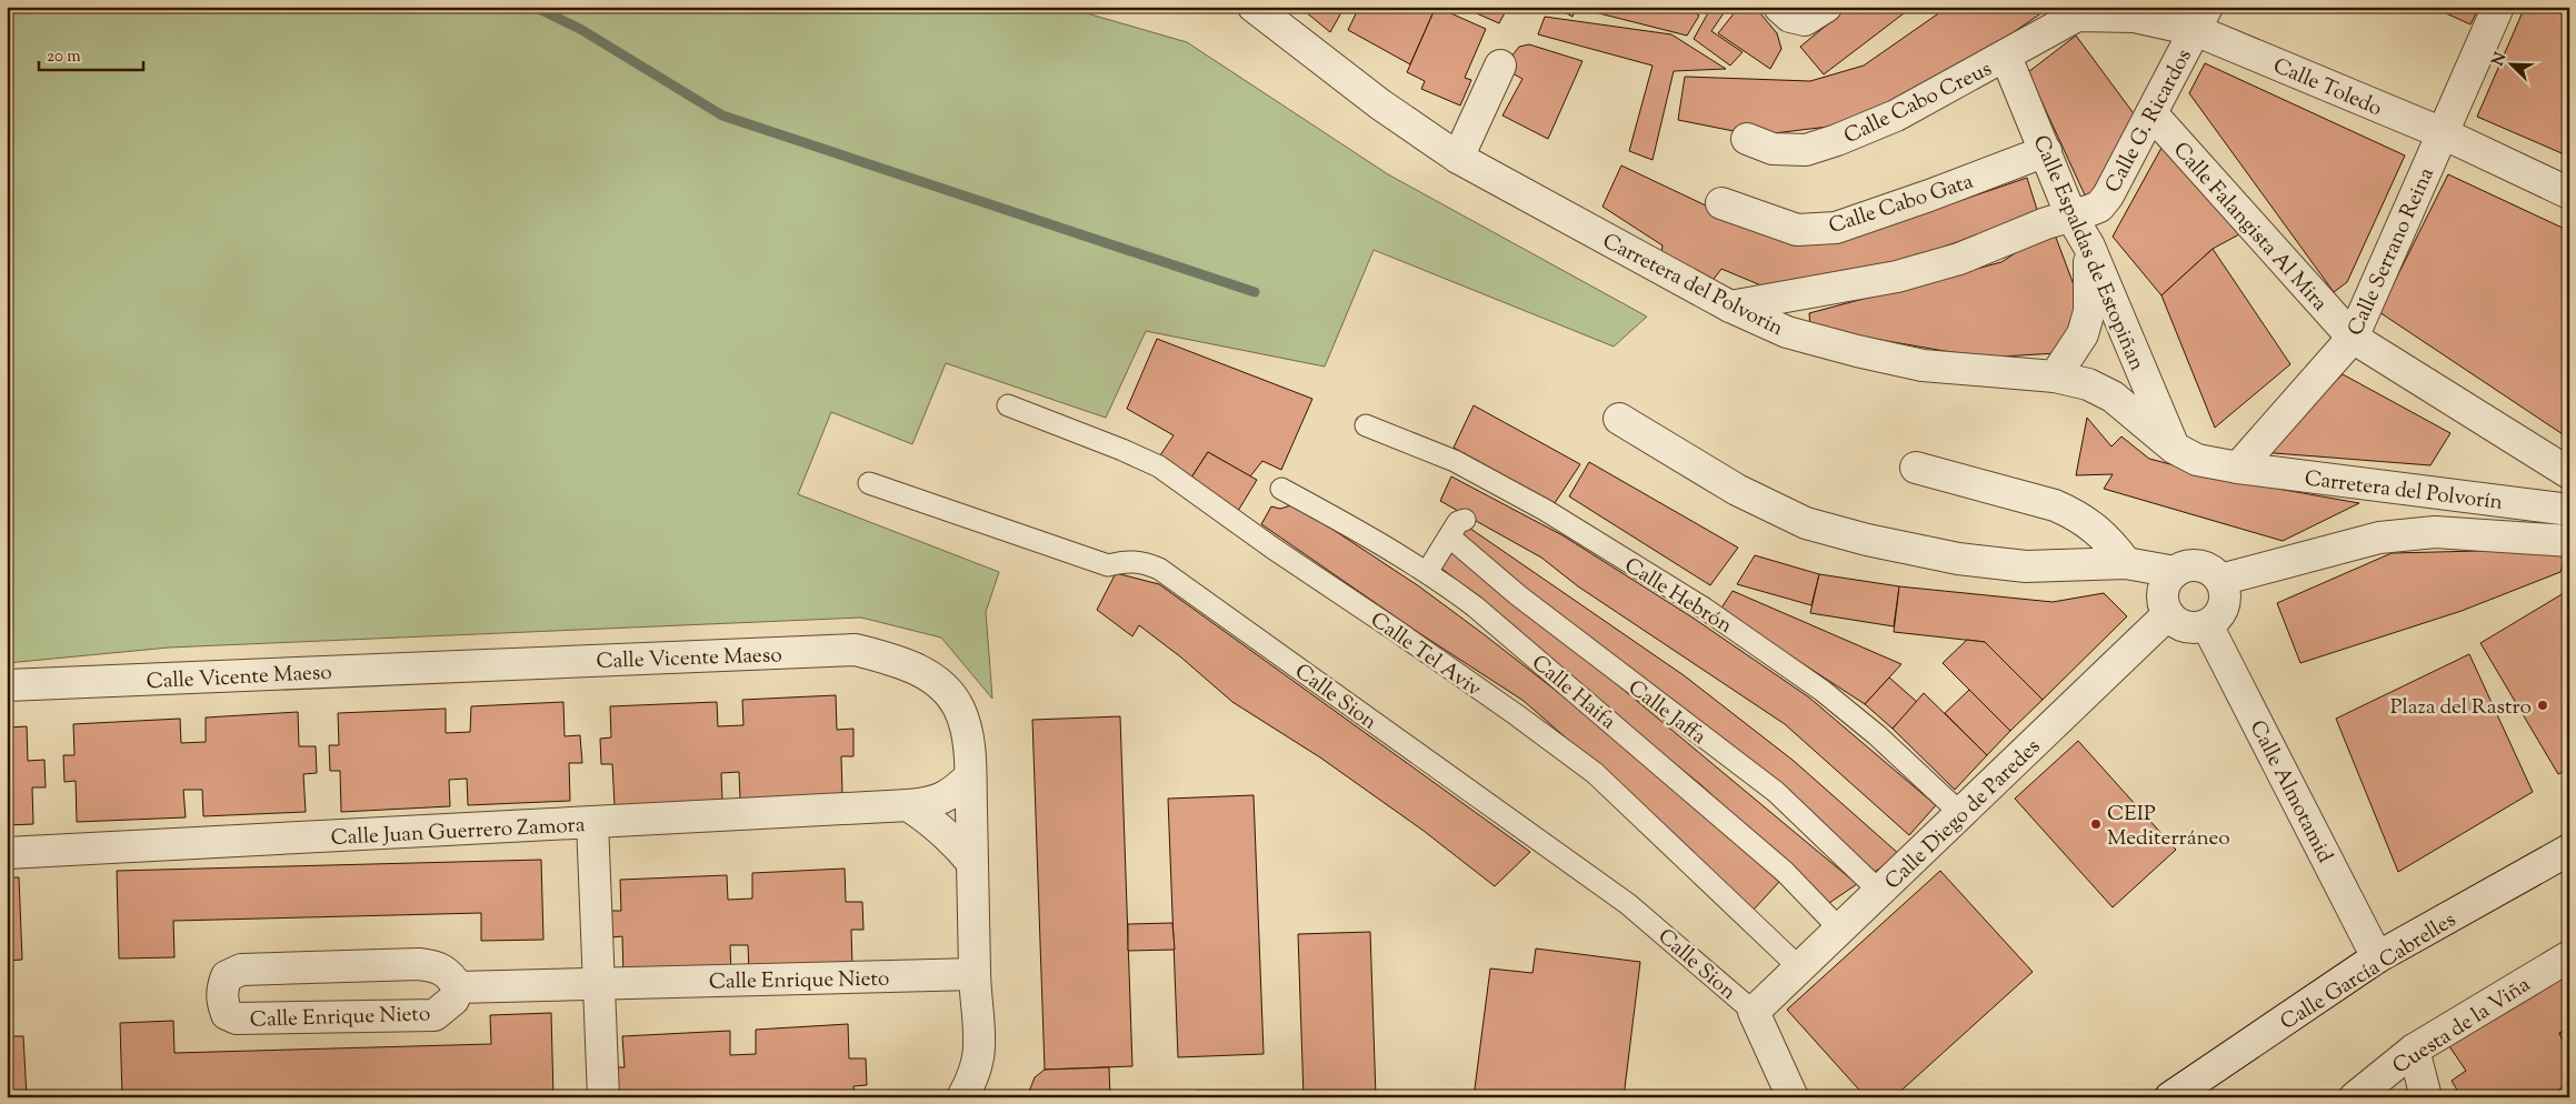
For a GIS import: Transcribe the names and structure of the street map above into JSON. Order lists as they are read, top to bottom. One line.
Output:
{"streets":{"street":["Calle Toledo","Calle Cabo Creus","Calle G. Ricardos","Calle Cabo Gata","Calle Falangista Al Mira","Calle Serrano Reina","Calle Espaldas de Estopiñan","Carretera del Polvorin","Carretera del Polvorín","Calle Vicente Maeso","Calle Almotamid","Calle Diego de Paredes","Calle Juan Guerrero Zamora","Calle García Cabrelles","Calle Enrique Nieto","Cuesta de la Viña"],"lane":["Calle Hebrón","Calle Tel Aviv","Calle Haifa","Calle Sion","Calle Jaffa"]},"crossings":[["Calle Toledo","Calle Cabo Creus"],["Calle Toledo","Calle G. Ricardos"],["Calle Toledo","Calle Serrano Reina"],["Calle Cabo Creus","Calle Espaldas de Estopiñan"],["Calle G. Ricardos","Calle Falangista Al Mira"],["Calle G. Ricardos","Calle Espaldas de Estopiñan"],["Calle G. Ricardos","Carretera del Polvorin"],["Calle Cabo Gata","Calle Espaldas de Estopiñan"],["Calle Falangista Al Mira","Calle Serrano Reina"],["Calle Serrano Reina","Carretera del Polvorin"],["Calle Serrano Reina","Carretera del Polvorín"],["Calle Espaldas de Estopiñan","Carretera del Polvorin"],["Carretera del Polvorin","Carretera del Polvorín"],["Calle Hebrón","Calle Diego de Paredes"],["Calle Tel Aviv","Calle Diego de Paredes"],["Calle Vicente Maeso","Calle Juan Guerrero Zamora"],["Calle Vicente Maeso","Calle Enrique Nieto"],["Calle Haifa","Calle Diego de Paredes"],["Calle Sion","Calle Diego de Paredes"],["Calle Jaffa","Calle Diego de Paredes"],["Calle Almotamid","Calle Diego de Paredes"],["Calle Almotamid","Calle García Cabrelles"]],"places":["Plaza del Rastro","CEIP Mediterráneo"],"scale_bar":"20 m","north":"top left"}
